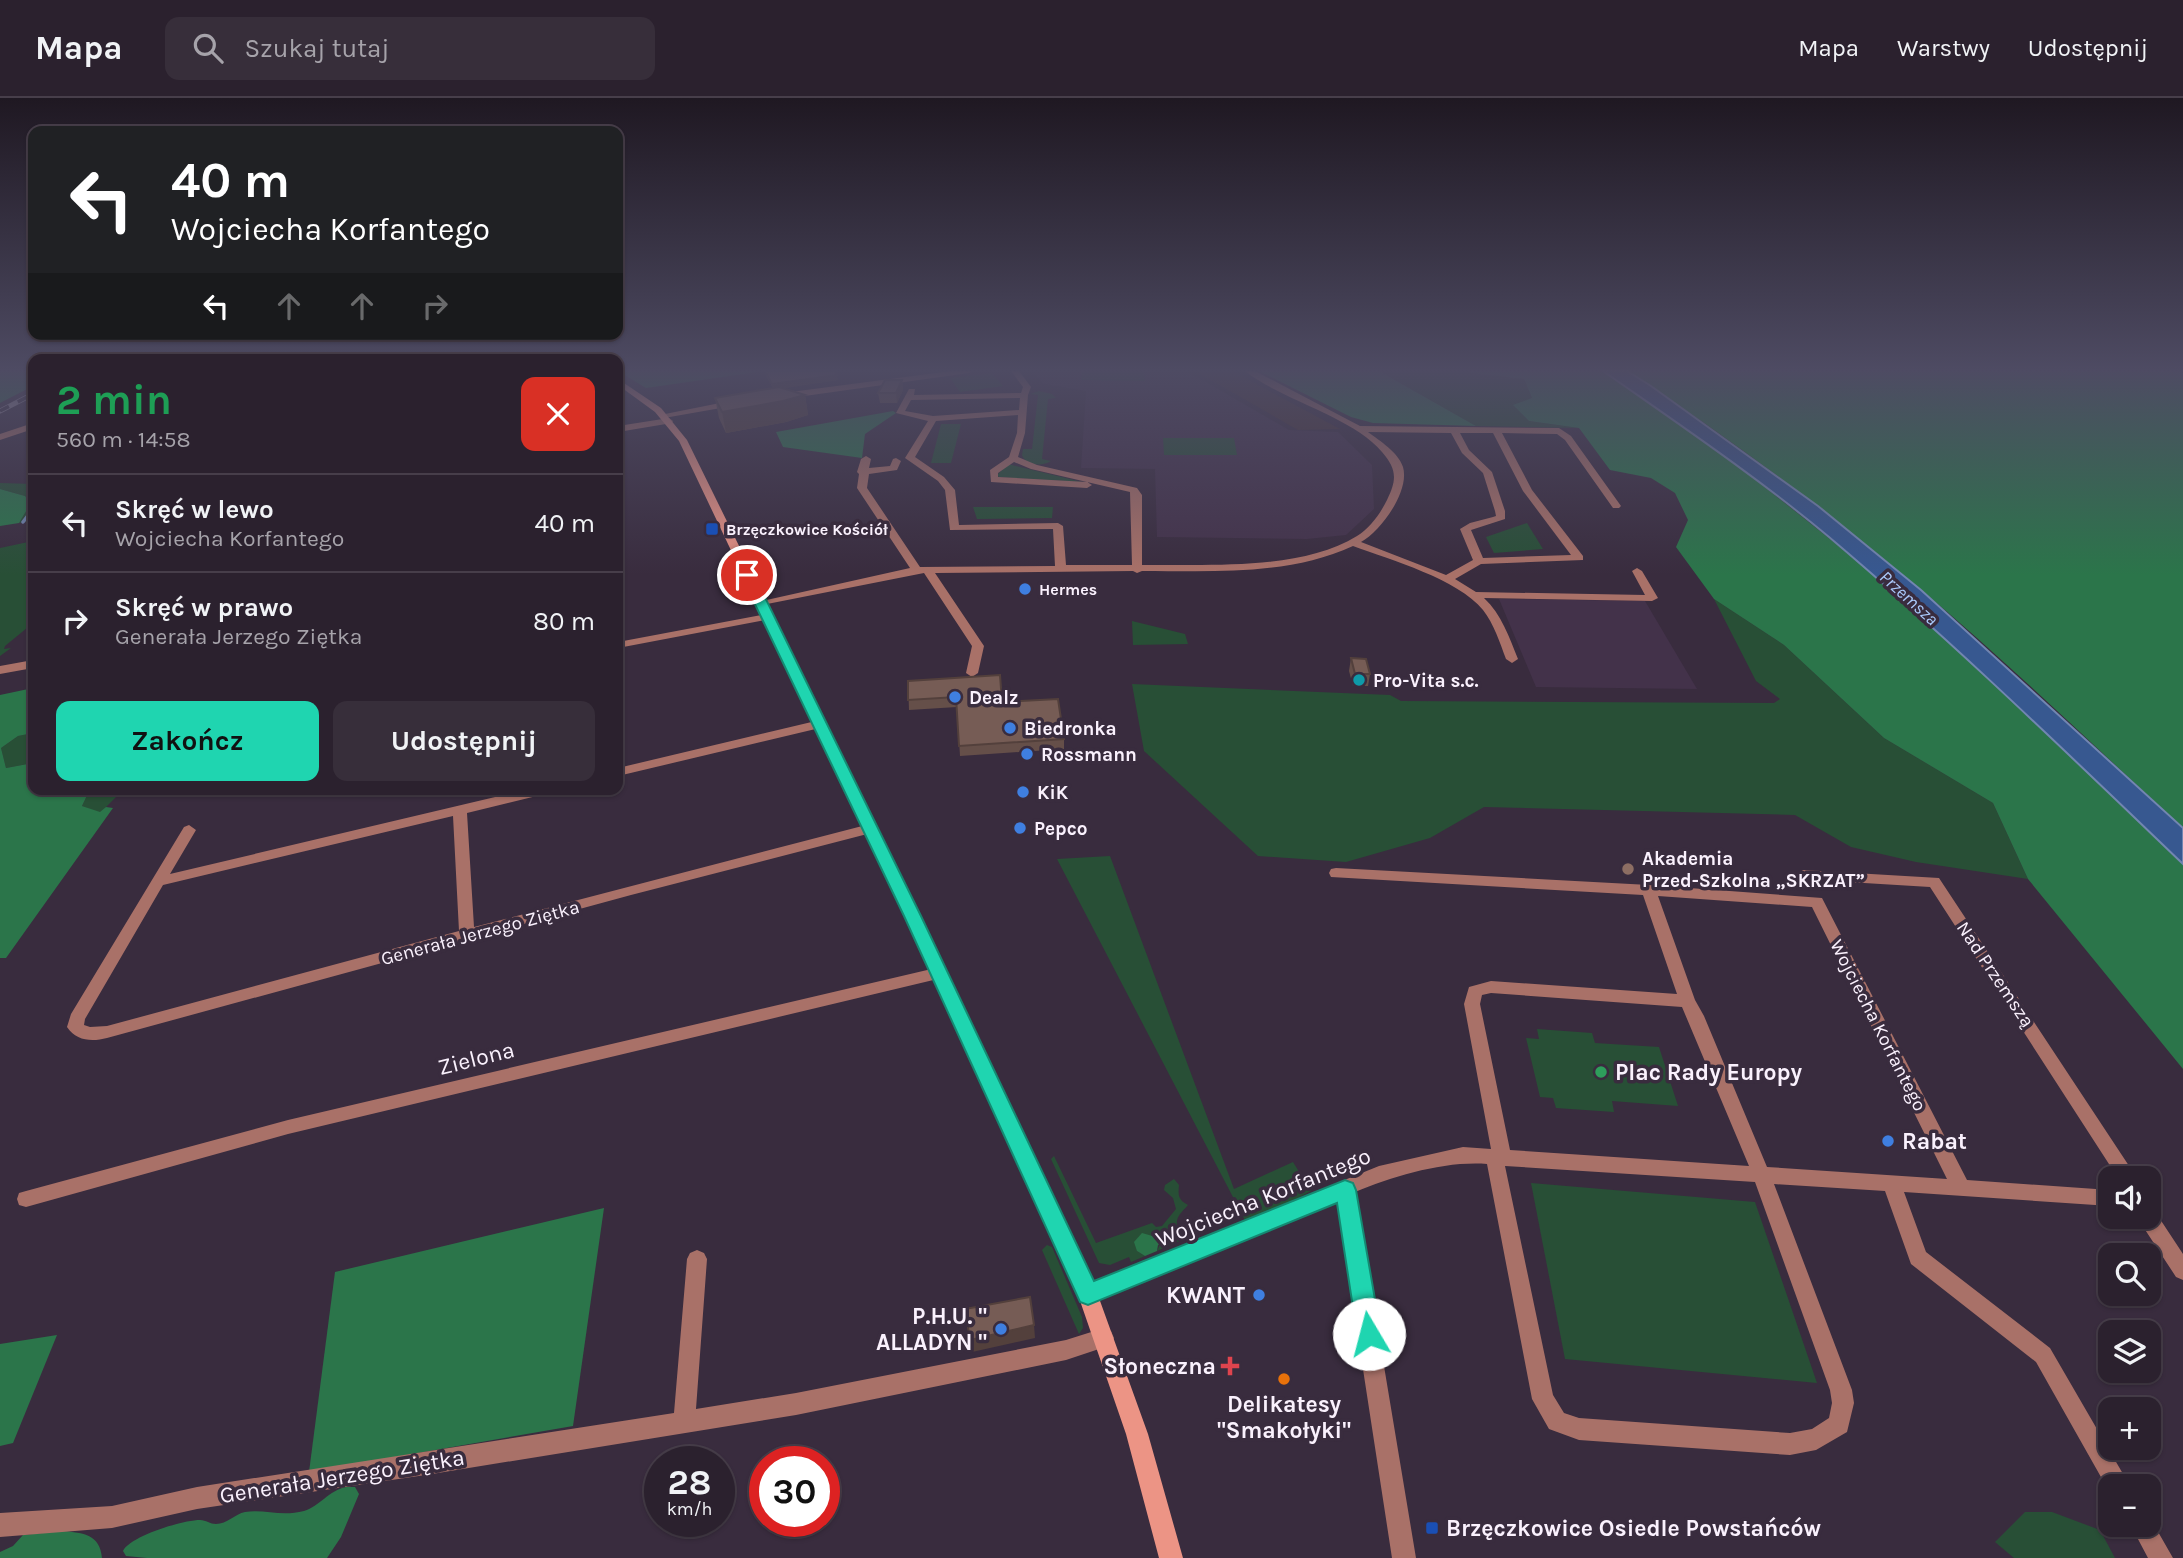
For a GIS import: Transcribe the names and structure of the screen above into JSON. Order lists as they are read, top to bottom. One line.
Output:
{"streets":{"street":["Generała Jerzego Ziętka","Nad Przemszą","Wojciecha Korfantego","Zielona"]},"crossings":[["Nad Przemszą","Wojciecha Korfantego"]],"water":["Przemsza"],"places":{"transit":["Brzęczkowice Kościół","Brzęczkowice Osiedle Powstańców"],"other":["Hermes","Pro-Vita s.c.","Dealz","Biedronka","Rossmann","KiK","Pepco","Akademia Przed-Szkolna „SKRZAT”","Plac Rady Europy","Rabat","KWANT","P.H.U. \" ALLADYN \"","Delikatesy \"Smakołyki\""],"health":["Słoneczna"]},"page":{"header":"Mapa","search":"Szukaj tutaj","nav":["Mapa","Warstwy","Udostępnij"],"turn":["40 m","Wojciecha Korfantego"],"heading":["2 min","560 m · 14:58"],"list":[{"name":"Skręć w lewo","note":"Wojciecha Korfantego","value":"40 m"},{"name":"Skręć w prawo","note":"Generała Jerzego Ziętka","value":"80 m"}],"buttons":["Zakończ","Udostępnij"],"map_buttons":["+","−"],"speed":"28 km/h","limit":"30"}}
